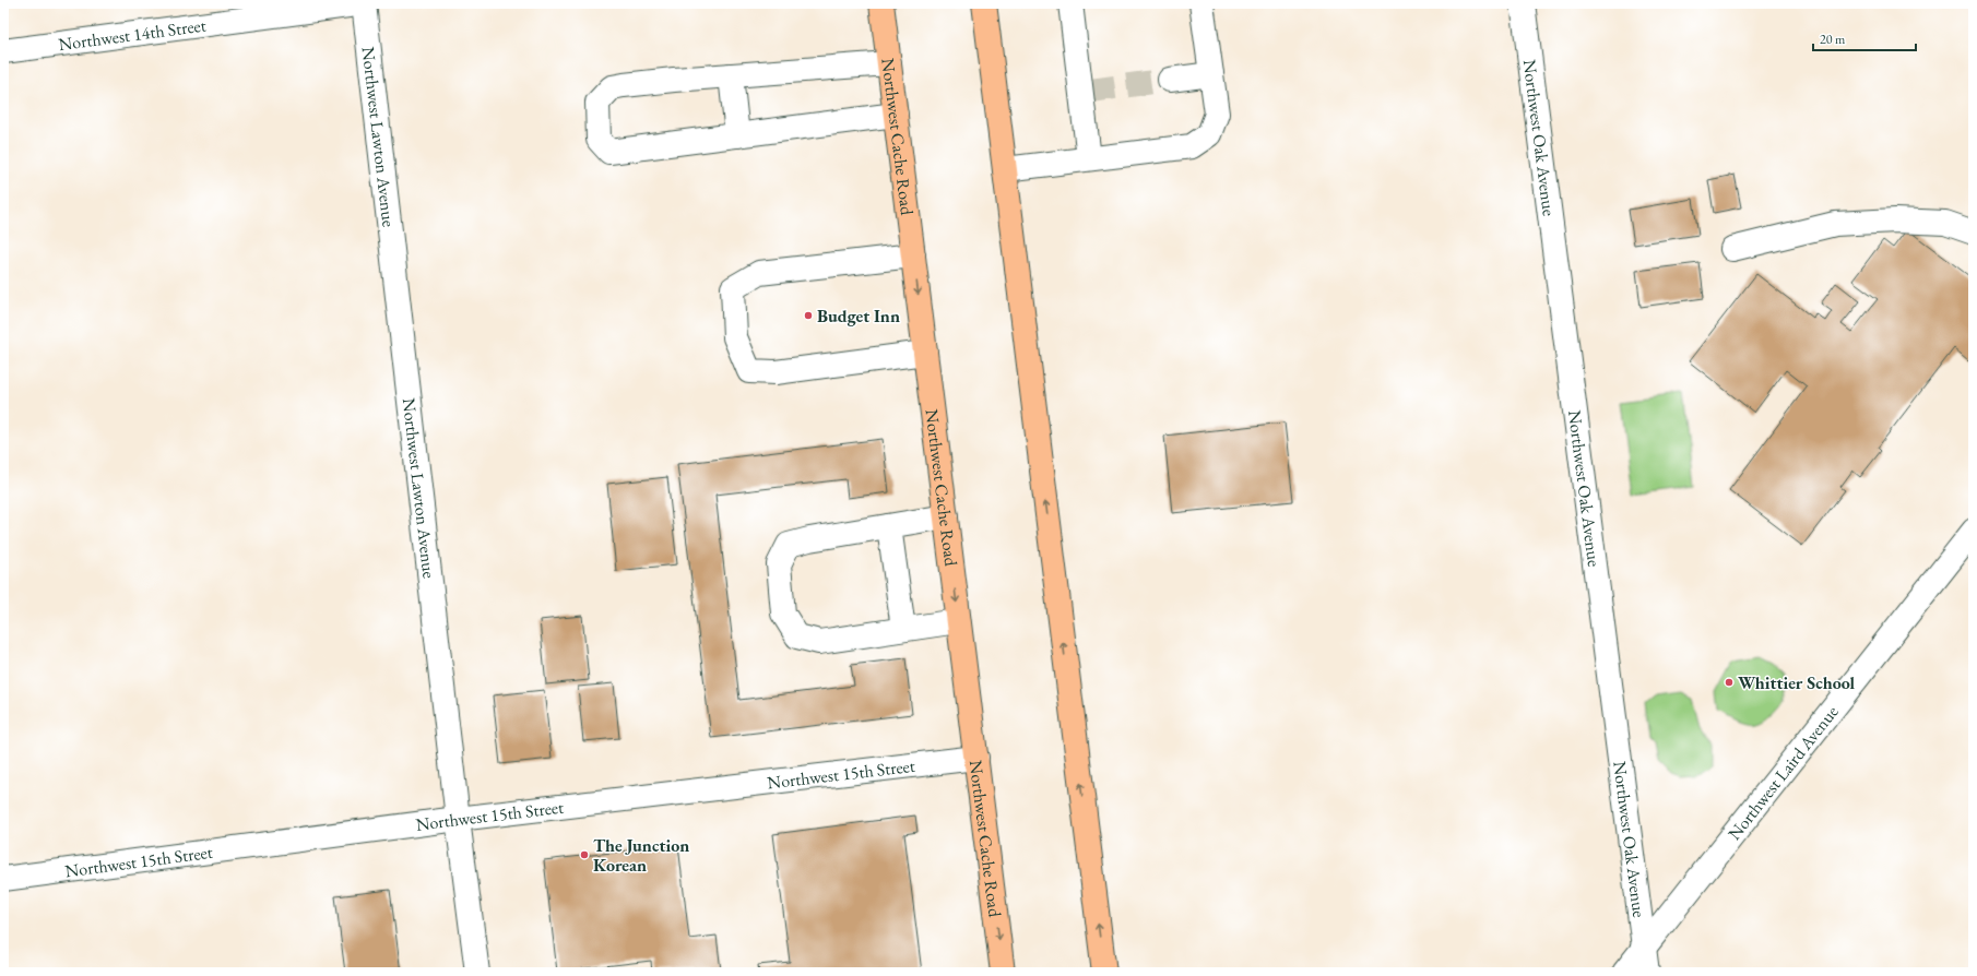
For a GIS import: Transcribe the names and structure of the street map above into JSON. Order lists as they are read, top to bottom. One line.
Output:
{"streets":{"main road":["Northwest Cache Road"],"street":["Northwest 14th Street","Northwest Lawton Avenue","Northwest Oak Avenue","Northwest Laird Avenue","Northwest 15th Street"]},"crossings":[["Northwest 14th Street","Northwest Lawton Avenue"],["Northwest Lawton Avenue","Northwest 15th Street"],["Northwest Cache Road","Northwest 15th Street"],["Northwest Oak Avenue","Northwest Laird Avenue"]],"places":["Budget Inn","Whittier School","The Junction Korean"],"scale_bar":"20 m"}
